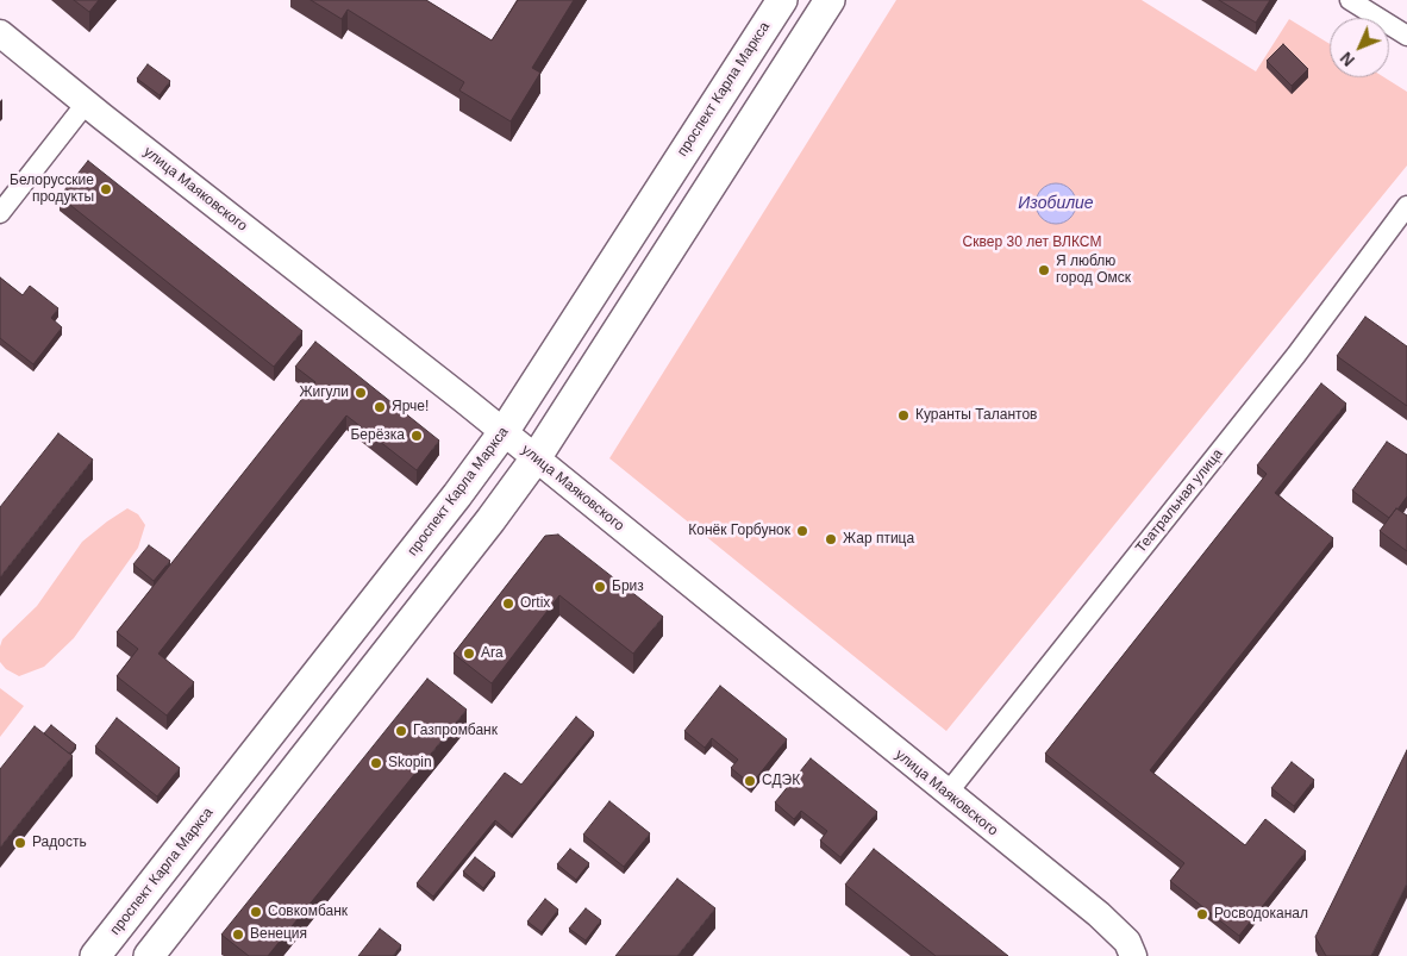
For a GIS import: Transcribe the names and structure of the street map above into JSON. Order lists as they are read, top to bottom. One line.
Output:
{"streets":{"main road":["проспект Карла Маркса","улица Маяковского"],"street":["Театральная улица"]},"crossings":[["проспект Карла Маркса","улица Маяковского"],["улица Маяковского","Театральная улица"]],"water":["Изобилие"],"parks":["Сквер 30 лет ВЛКСМ"],"places":["Белорусские продукты","Я люблю город Омск","Жигули","Ярче!","Куранты Талантов","Берёзка","Конёк Горбунок","Жар птица","Бриз","Ortix","Ara","Газпромбанк","Skopin","СДЭК","Радость","Совкомбанк","Росводоканал","Венеция"],"north":"bottom left"}
